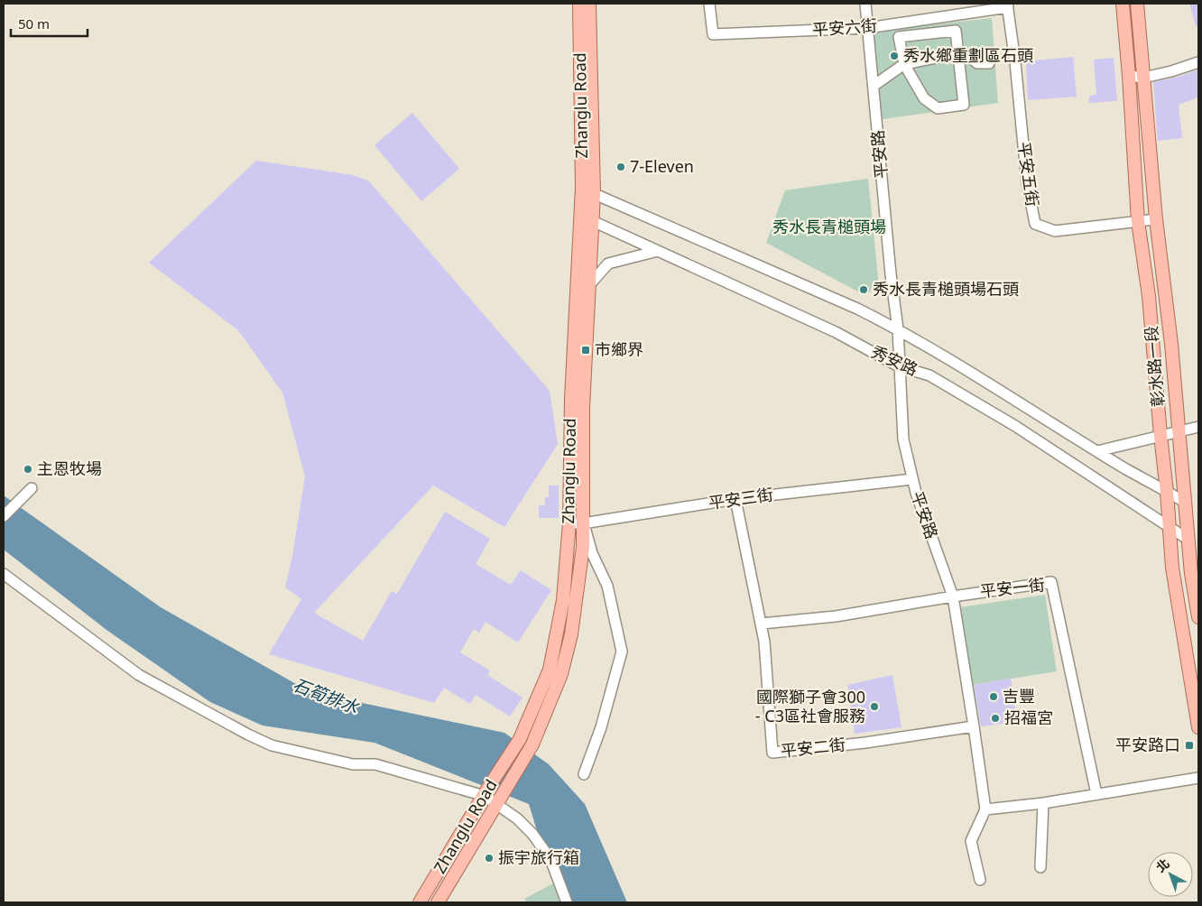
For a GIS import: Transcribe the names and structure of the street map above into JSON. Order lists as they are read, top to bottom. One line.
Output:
{"streets":{"main road":["Zhanglu Road","彰水路一段"],"street":["平安六街","平安路","平安五街","秀安路","平安三街","平安一街","平安二街"]},"crossings":[["平安六街","平安路"],["平安六街","平安五街"],["Zhanglu Road","秀安路"],["Zhanglu Road","平安三街"],["平安路","秀安路"],["平安路","平安三街"],["平安路","平安一街"],["平安路","平安二街"],["平安五街","彰水路一段"],["秀安路","彰水路一段"],["平安三街","平安二街"],["平安一街","平安二街"]],"water":["石筍排水"],"parks":["秀水長青槌頭場"],"places":{"other":["秀水鄉重劃區石頭","7-Eleven","秀水長青槌頭場石頭","主恩牧場","吉豐","國際獅子會300 - C3區社會服務","招福宮","振宇旅行箱"],"transit":["市鄉界","平安路口"]},"scale_bar":"50 m","north":"top left"}
